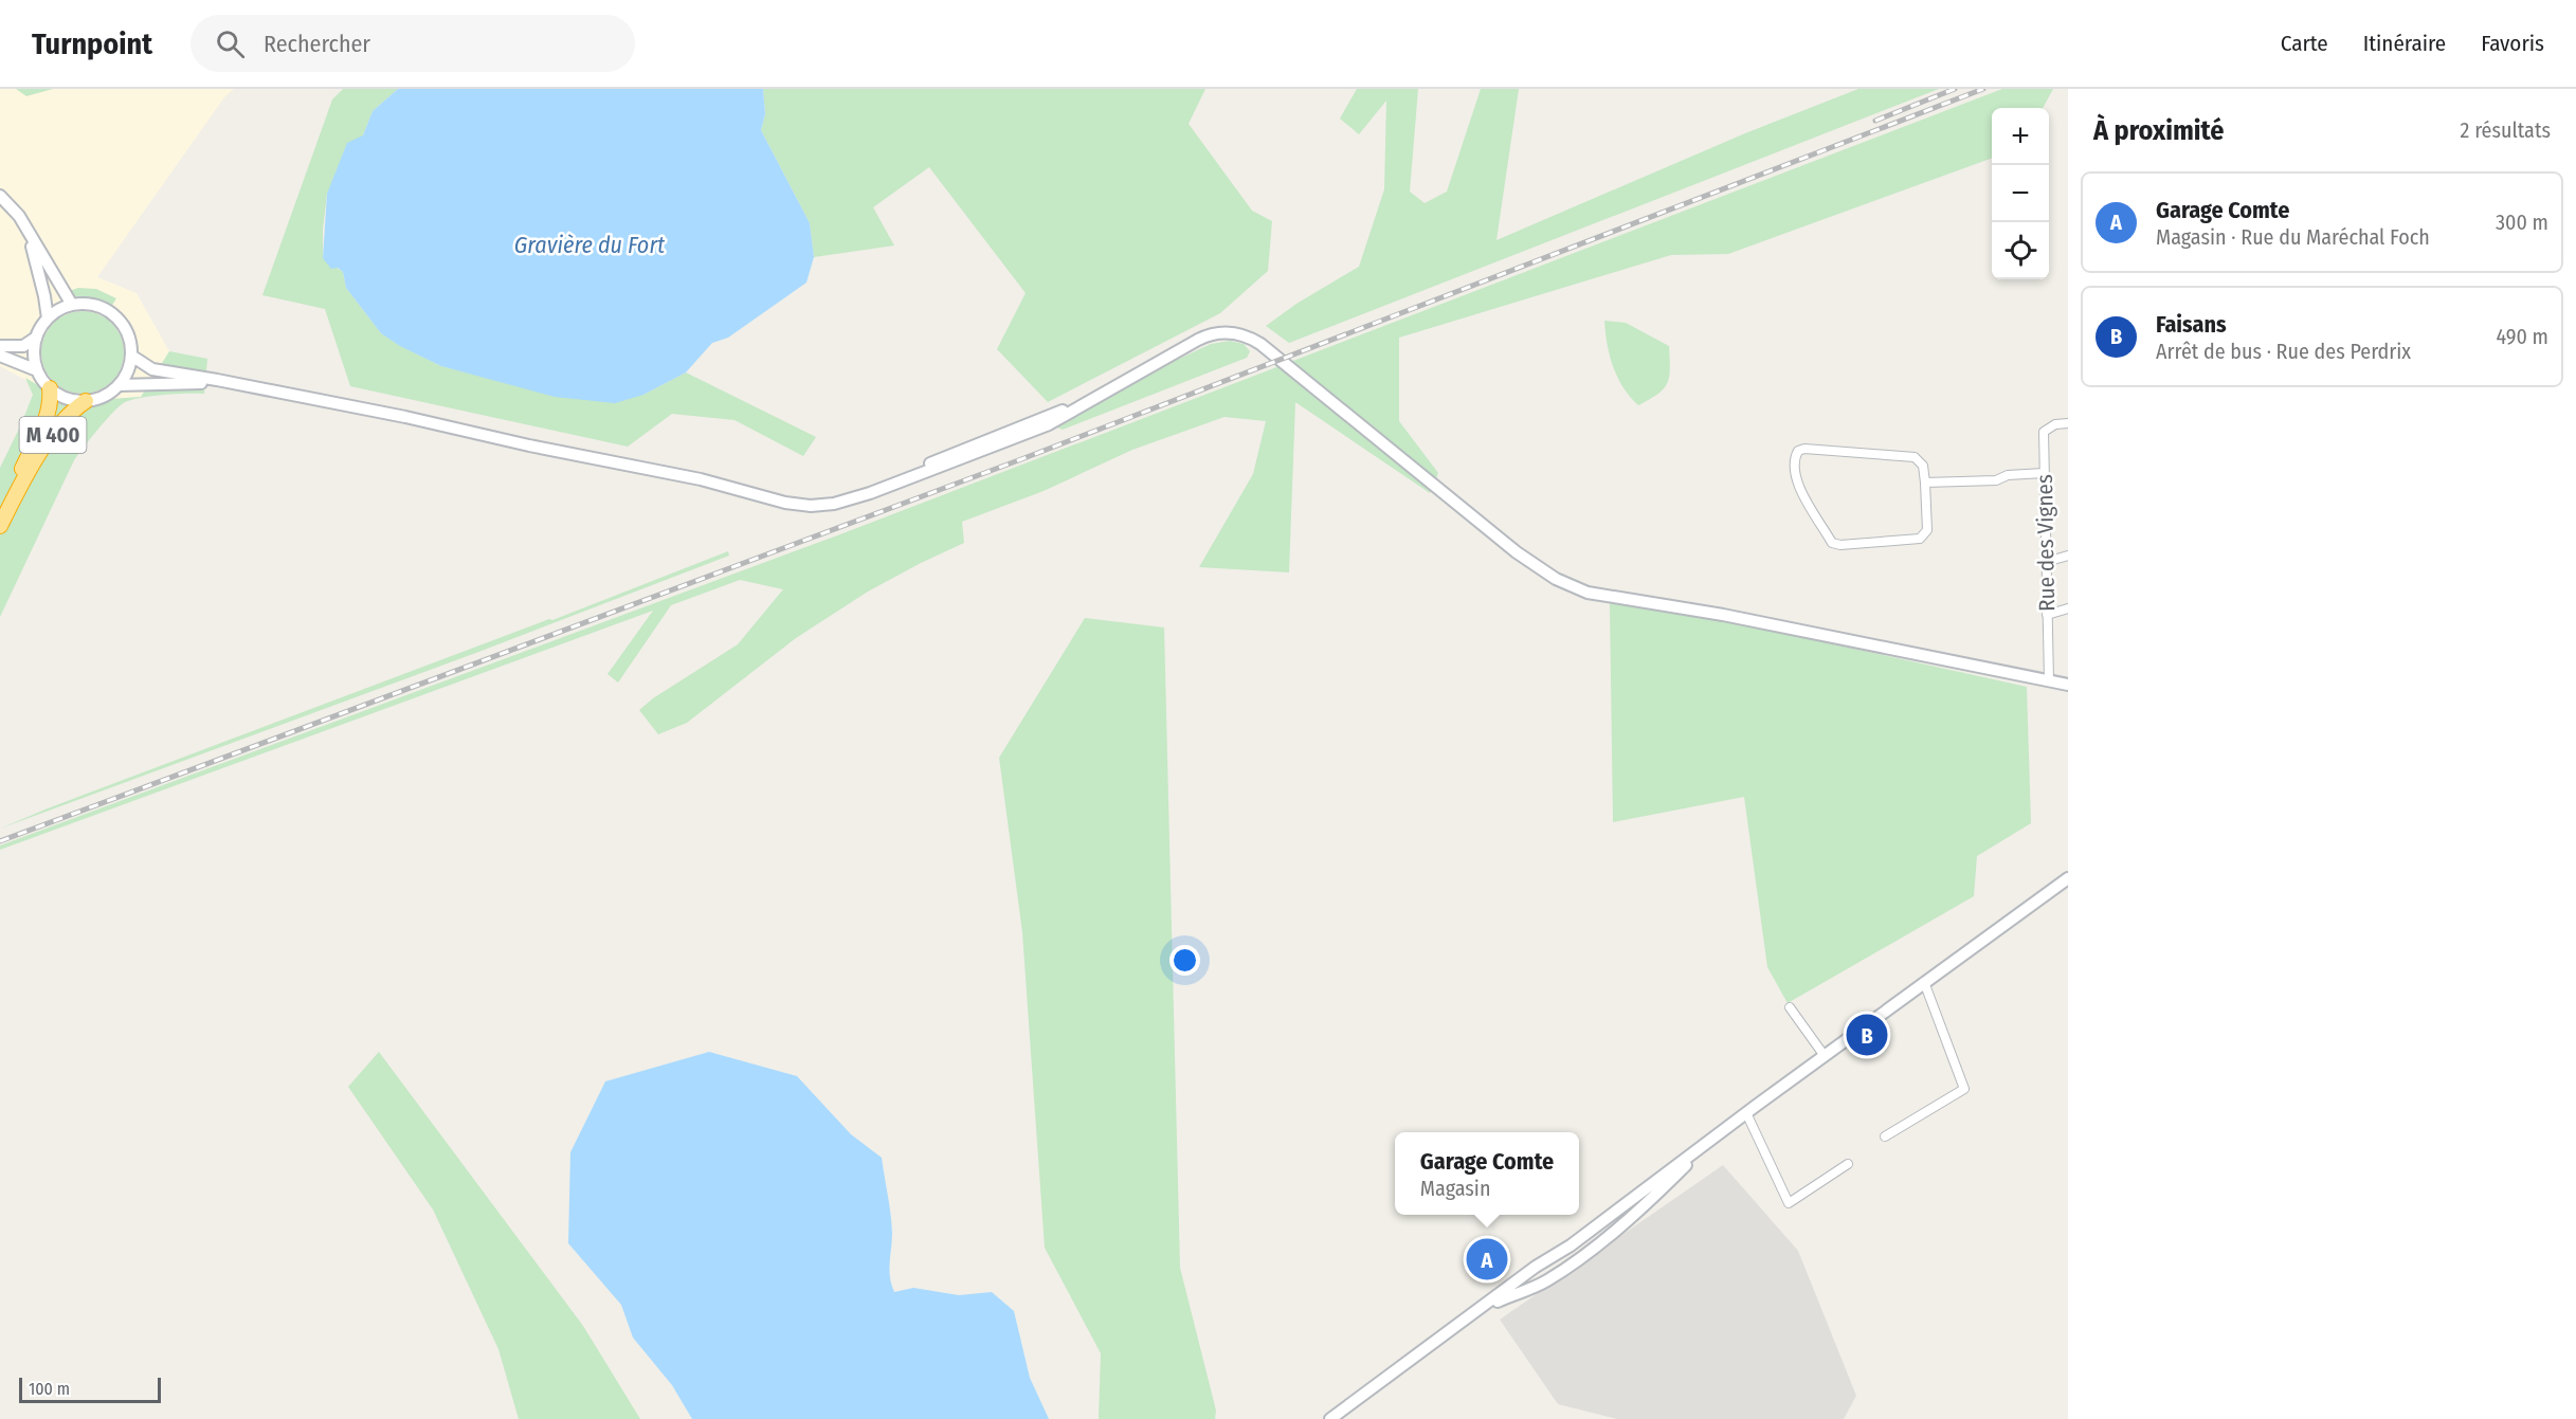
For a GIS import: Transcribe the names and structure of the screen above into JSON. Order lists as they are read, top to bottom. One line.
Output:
{"streets":{"highway":["M 400"],"street":["Rue des Vignes"]},"water":["Gravière du Fort"],"scale_bar":"100 m","page":{"header":"Turnpoint","search":"Rechercher","nav":["Carte","Itinéraire","Favoris"],"heading":["À proximité","2 résultats"],"map_buttons":["+","−"],"list":[{"mark":"A","name":"Garage Comte","note":"Magasin · Rue du Maréchal Foch","value":"300 m"},{"mark":"B","name":"Faisans","note":"Arrêt de bus · Rue des Perdrix","value":"490 m"}],"pins":["B","A"],"popup":["Garage Comte","Magasin"],"scale":"100 m"}}
